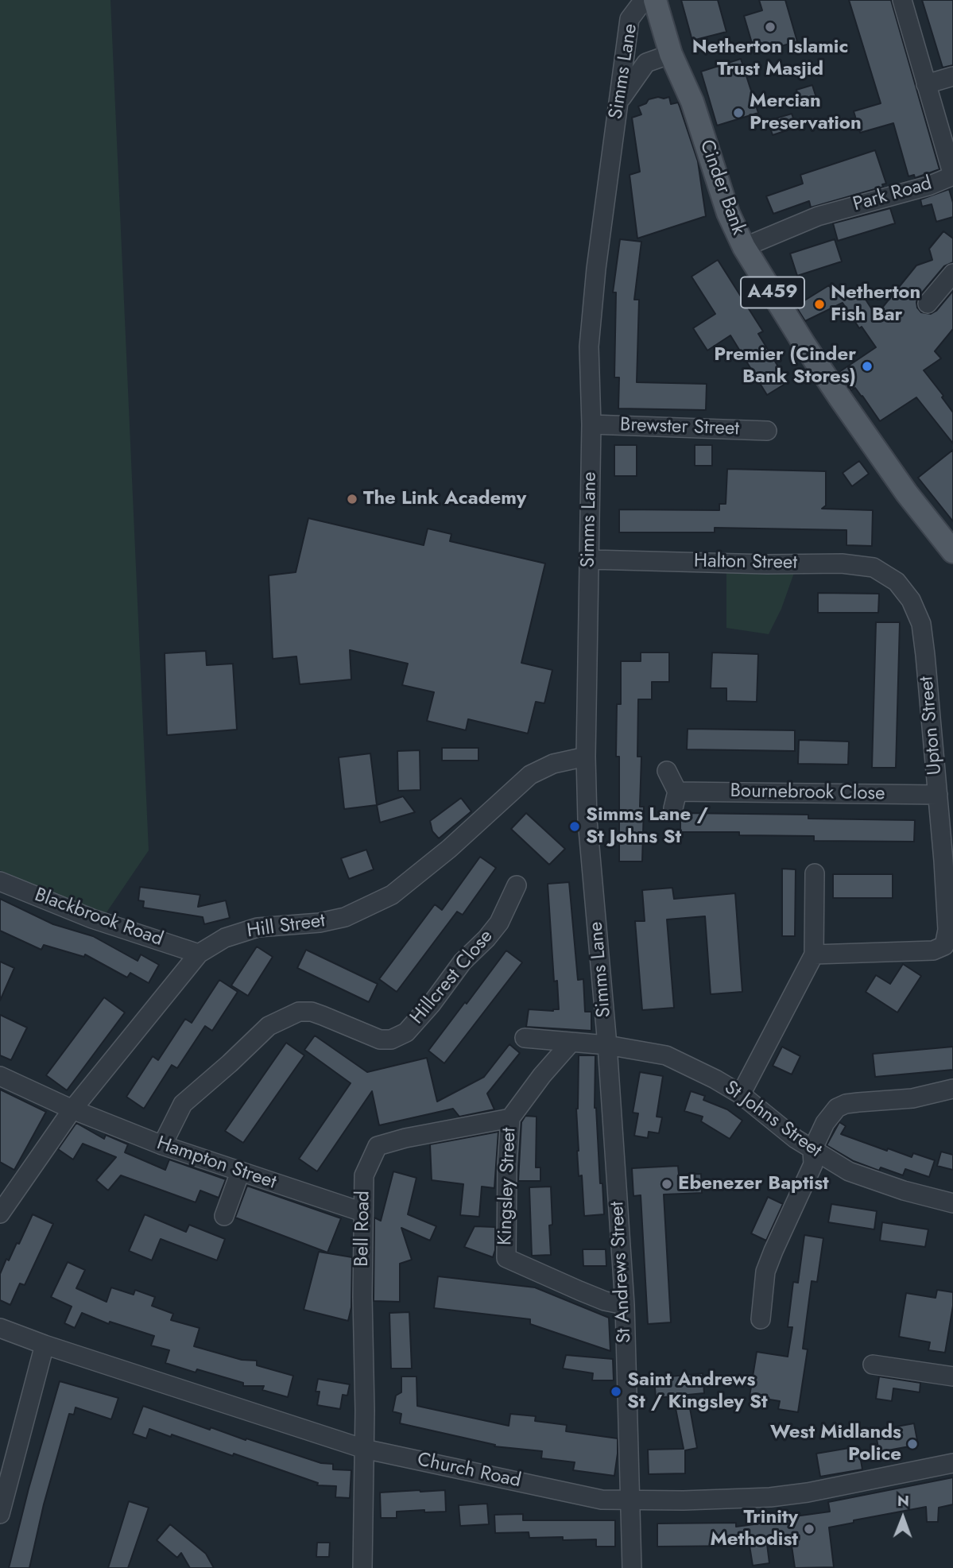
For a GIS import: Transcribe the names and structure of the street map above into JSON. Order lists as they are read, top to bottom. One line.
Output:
{"streets":{"main road":["Cinder Bank","A459"],"street":["Simms Lane","Park Road","Brewster Street","Halton Street","Upton Street","Bournebrook Close","Blackbrook Road","Hill Street","Hillcrest Close","St Johns Street","Hampton Street","Kingsley Street","Bell Road","St Andrews Street","Church Road"]},"crossings":[["Simms Lane","Brewster Street"],["Simms Lane","Halton Street"],["Simms Lane","Hill Street"],["Simms Lane","St Johns Street"],["Simms Lane","St Andrews Street"],["Cinder Bank","Park Road"],["Halton Street","Upton Street"],["Upton Street","Bournebrook Close"],["Blackbrook Road","Hill Street"],["Hill Street","Hampton Street"],["Hillcrest Close","Hampton Street"],["St Johns Street","Kingsley Street"],["St Johns Street","St Andrews Street"],["Hampton Street","Bell Road"],["Kingsley Street","Bell Road"],["Kingsley Street","St Andrews Street"],["Bell Road","Church Road"],["St Andrews Street","Church Road"]],"places":["Netherton Islamic Trust Masjid","Mercian Preservation","Netherton Fish Bar","Premier (Cinder Bank Stores)","The Link Academy","Simms Lane / St Johns St","Ebenezer Baptist","Saint Andrews St / Kingsley St","West Midlands Police","Trinity Methodist"],"north":"top"}
